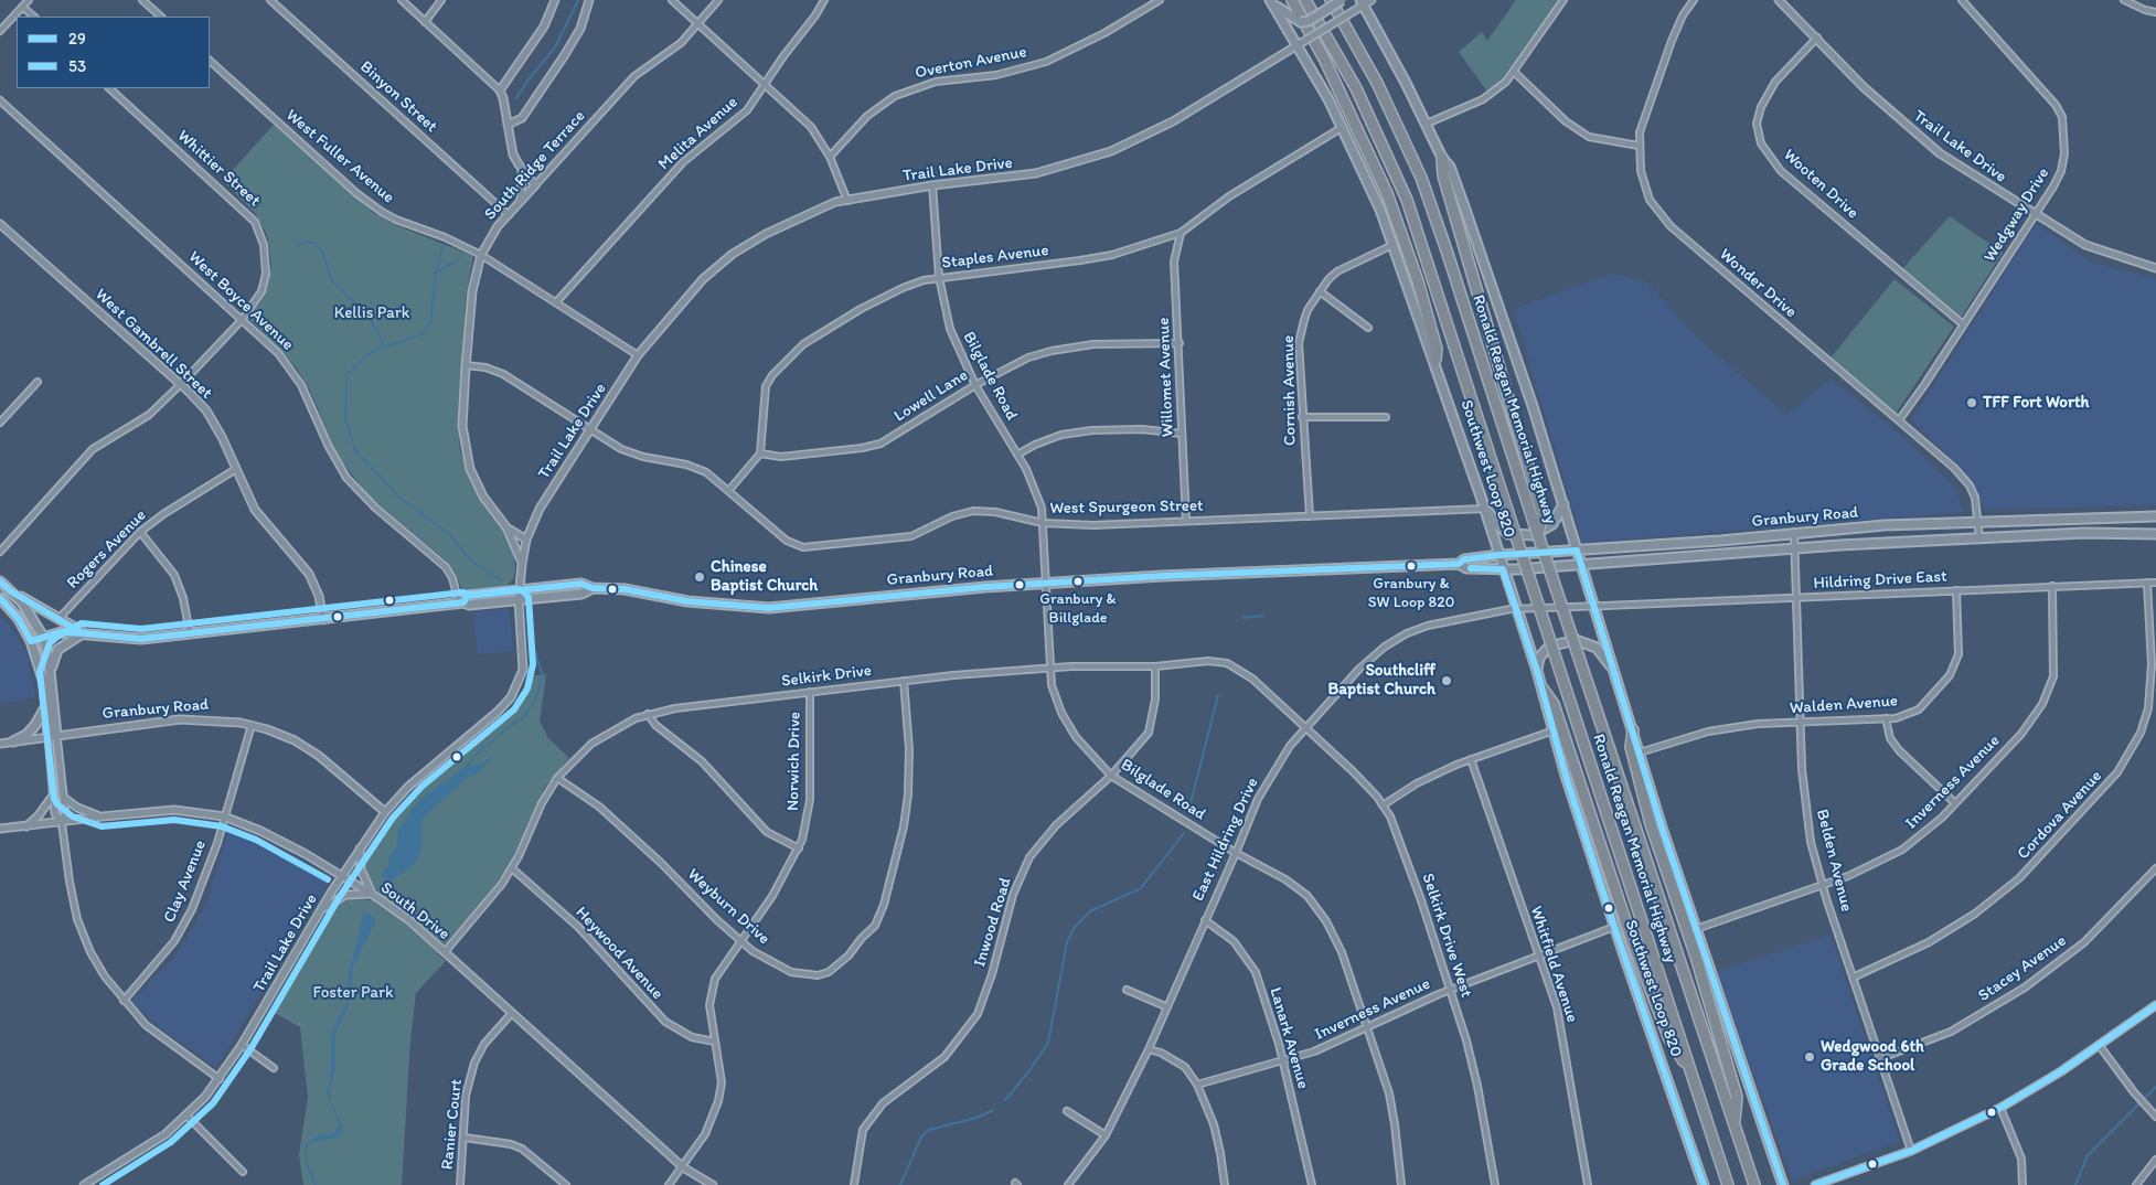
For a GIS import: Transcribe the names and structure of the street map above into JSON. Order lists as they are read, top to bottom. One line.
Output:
{"streets":{"highway":["Ronald Reagan Memorial Highway"],"main road":["Southwest Loop 820","Granbury Road"],"street":["Overton Avenue","Binyon Street","Melita Avenue","Trail Lake Drive","West Fuller Avenue","South Ridge Terrace","Whittier Street","Wooten Drive","Wedgway Drive","Staples Avenue","Wonder Drive","West Boyce Avenue","West Gambrell Street","Bilglade Road","Willomet Avenue","Cornish Avenue","Lowell Lane","West Spurgeon Street","Rogers Avenue","Hildring Drive East","Selkirk Drive","Walden Avenue","Norwich Drive","Inverness Avenue","Cordova Avenue","East Hildring Drive","Belden Avenue","Clay Avenue","Weyburn Drive","South Drive","Inwood Road","Selkirk Drive West","Heywood Avenue","Whitfield Avenue","Stacey Avenue","Lanark Avenue","Ranier Court"]},"crossings":[["Binyon Street","South Ridge Terrace"],["Melita Avenue","West Fuller Avenue"],["Trail Lake Drive","West Fuller Avenue"],["Trail Lake Drive","South Ridge Terrace"],["Trail Lake Drive","Wooten Drive"],["Trail Lake Drive","Wedgway Drive"],["Trail Lake Drive","Bilglade Road"],["Trail Lake Drive","Southwest Loop 820"],["Trail Lake Drive","West Spurgeon Street"],["Trail Lake Drive","Granbury Road"],["Trail Lake Drive","South Drive"],["West Fuller Avenue","South Ridge Terrace"],["South Ridge Terrace","West Spurgeon Street"],["Whittier Street","West Boyce Avenue"],["Whittier Street","West Gambrell Street"],["Wooten Drive","Wedgway Drive"],["Wedgway Drive","Wonder Drive"],["Staples Avenue","Bilglade Road"],["Staples Avenue","Willomet Avenue"],["Staples Avenue","Lowell Lane"],["Staples Avenue","Southwest Loop 820"],["Wonder Drive","Granbury Road"],["West Boyce Avenue","Granbury Road"],["West Gambrell Street","Rogers Avenue"],["Bilglade Road","Lowell Lane"],["Bilglade Road","West Spurgeon Street"],["Bilglade Road","Granbury Road"],["Bilglade Road","Selkirk Drive"],["Bilglade Road","Inverness Avenue"],["Bilglade Road","East Hildring Drive"],["Bilglade Road","Inwood Road"],["Willomet Avenue","Lowell Lane"],["Willomet Avenue","West Spurgeon Street"],["Cornish Avenue","Southwest Loop 820"],["Cornish Avenue","West Spurgeon Street"],["Southwest Loop 820","West Spurgeon Street"],["Southwest Loop 820","Granbury Road"],["Southwest Loop 820","Inverness Avenue"],["Granbury Road","Belden Avenue"],["Granbury Road","Clay Avenue"],["Hildring Drive East","Walden Avenue"],["Hildring Drive East","Inverness Avenue"],["Hildring Drive East","Cordova Avenue"],["Hildring Drive East","East Hildring Drive"],["Hildring Drive East","Belden Avenue"],["Selkirk Drive","Norwich Drive"],["Selkirk Drive","East Hildring Drive"],["Selkirk Drive","Weyburn Drive"],["Selkirk Drive","South Drive"],["Selkirk Drive","Inwood Road"],["Selkirk Drive","Selkirk Drive West"],["Selkirk Drive","Heywood Avenue"],["Walden Avenue","Belden Avenue"],["Norwich Drive","Weyburn Drive"],["Norwich Drive","South Drive"],["Norwich Drive","Heywood Avenue"],["Inverness Avenue","Belden Avenue"],["Inverness Avenue","Selkirk Drive West"],["Inverness Avenue","Whitfield Avenue"],["Inverness Avenue","Lanark Avenue"],["Cordova Avenue","Belden Avenue"],["East Hildring Drive","Selkirk Drive West"],["East Hildring Drive","Lanark Avenue"],["Belden Avenue","Stacey Avenue"],["Clay Avenue","South Drive"],["South Drive","Ranier Court"]],"parks":["Kellis Park","Foster Park"],"places":["TFF Fort Worth","Granbury & SW Loop 820","Chinese Baptist Church","Granbury & Billglade","Southcliff Baptist Church","Wedgwood 6th Grade School"],"lines":["transit line 29","transit line 53"],"legend":["29","53"]}
